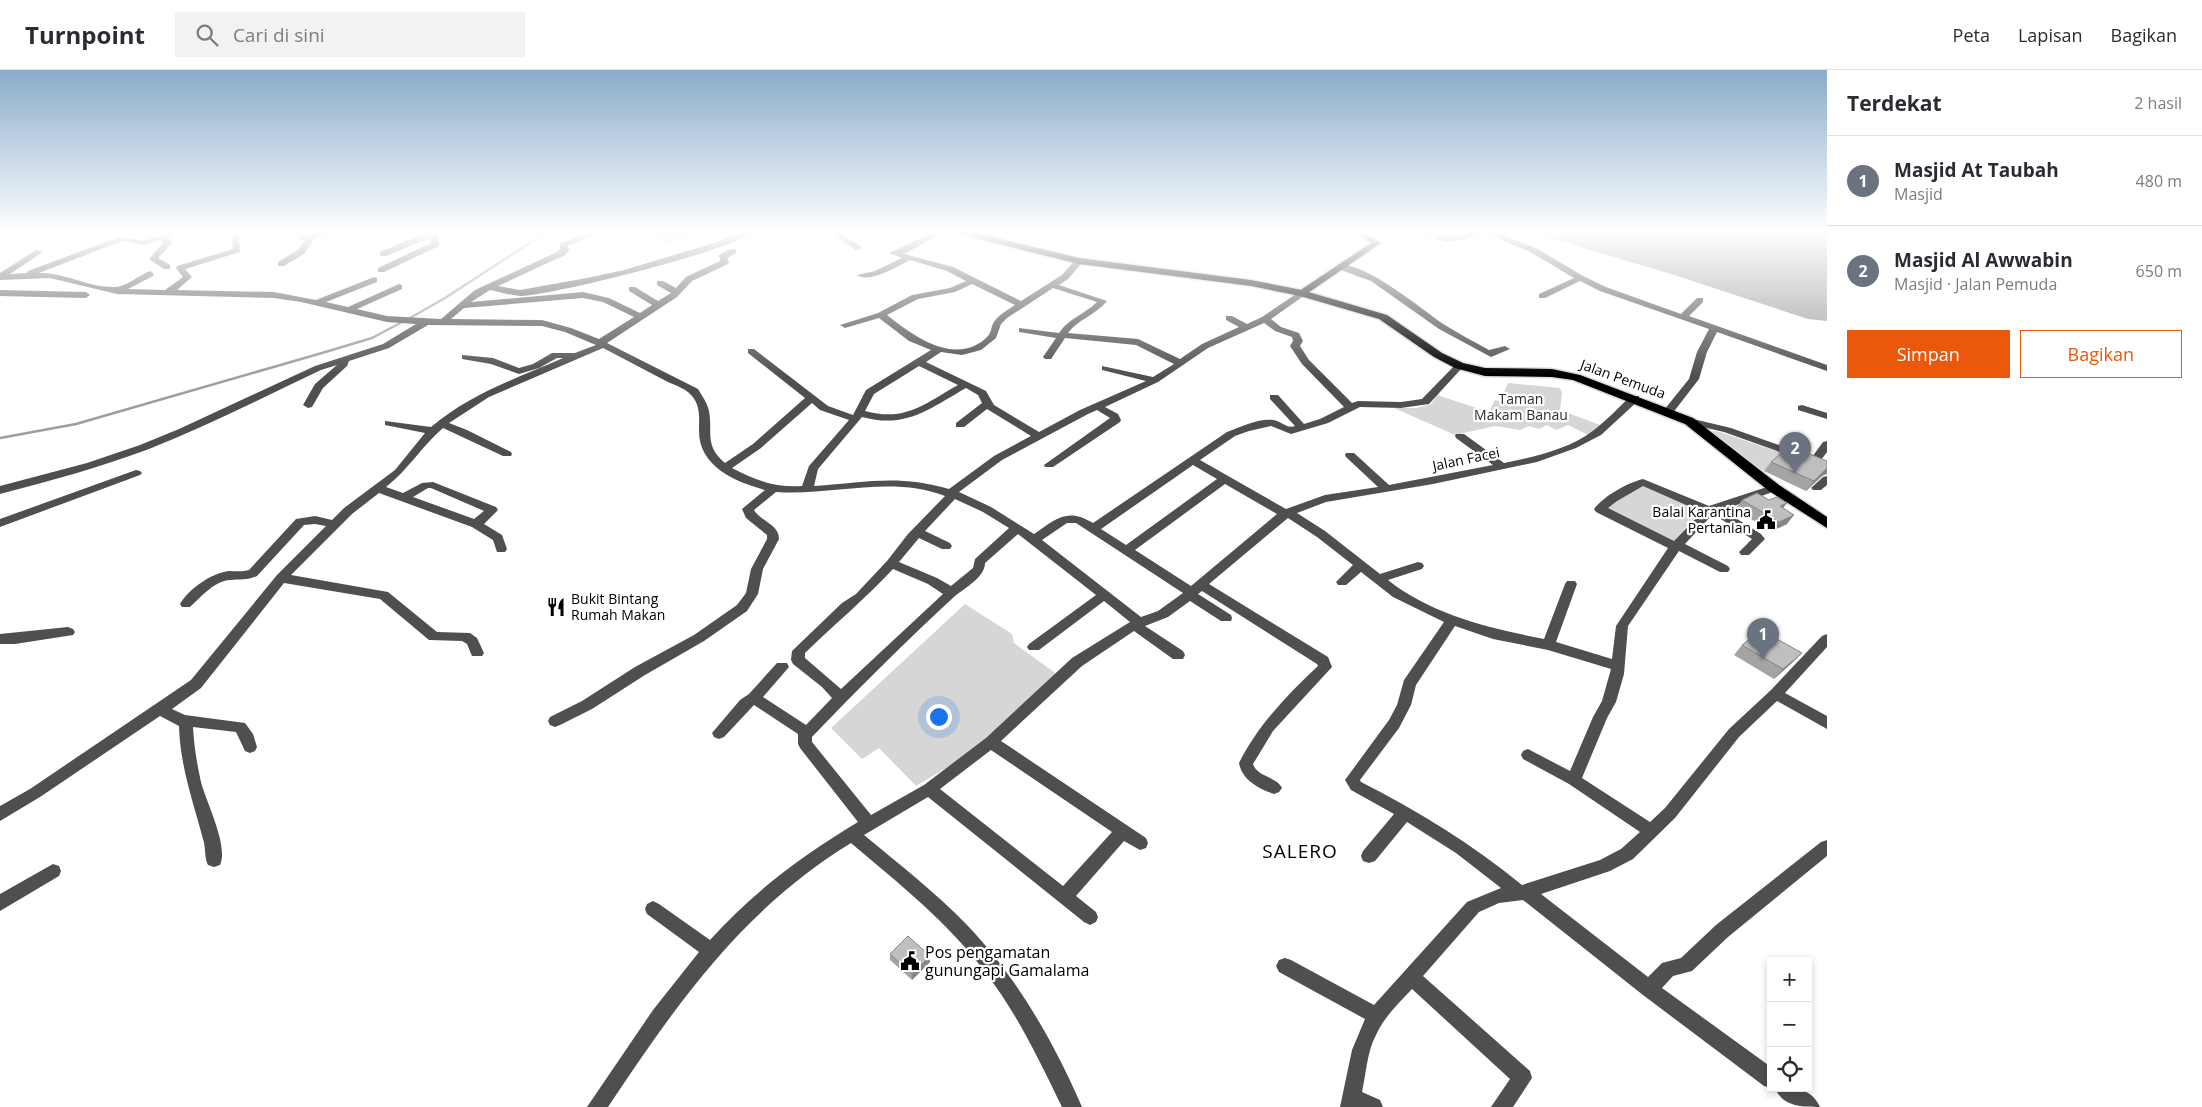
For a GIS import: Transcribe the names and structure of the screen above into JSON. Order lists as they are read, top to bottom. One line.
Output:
{"streets":{"highway":["Jalan Pemuda"],"street":["Jalan Facei"]},"crossings":[["Jalan Pemuda","Jalan Facei"]],"districts":["SALERO"],"parks":["Taman Makam Banau"],"places":{"public building":["Balai Karantina Pertanian","Pos pengamatan gunungapi Gamalama"],"restaurant":["Bukit Bintang Rumah Makan"]},"page":{"header":"Turnpoint","search":"Cari di sini","nav":["Peta","Lapisan","Bagikan"],"heading":["Terdekat","2 hasil"],"list":[{"mark":"1","name":"Masjid At Taubah","note":"Masjid","value":"480 m"},{"mark":"2","name":"Masjid Al Awwabin","note":"Masjid · Jalan Pemuda","value":"650 m"}],"buttons":["Simpan","Bagikan"],"pins":["2","1"],"map_buttons":["+","−"]}}
